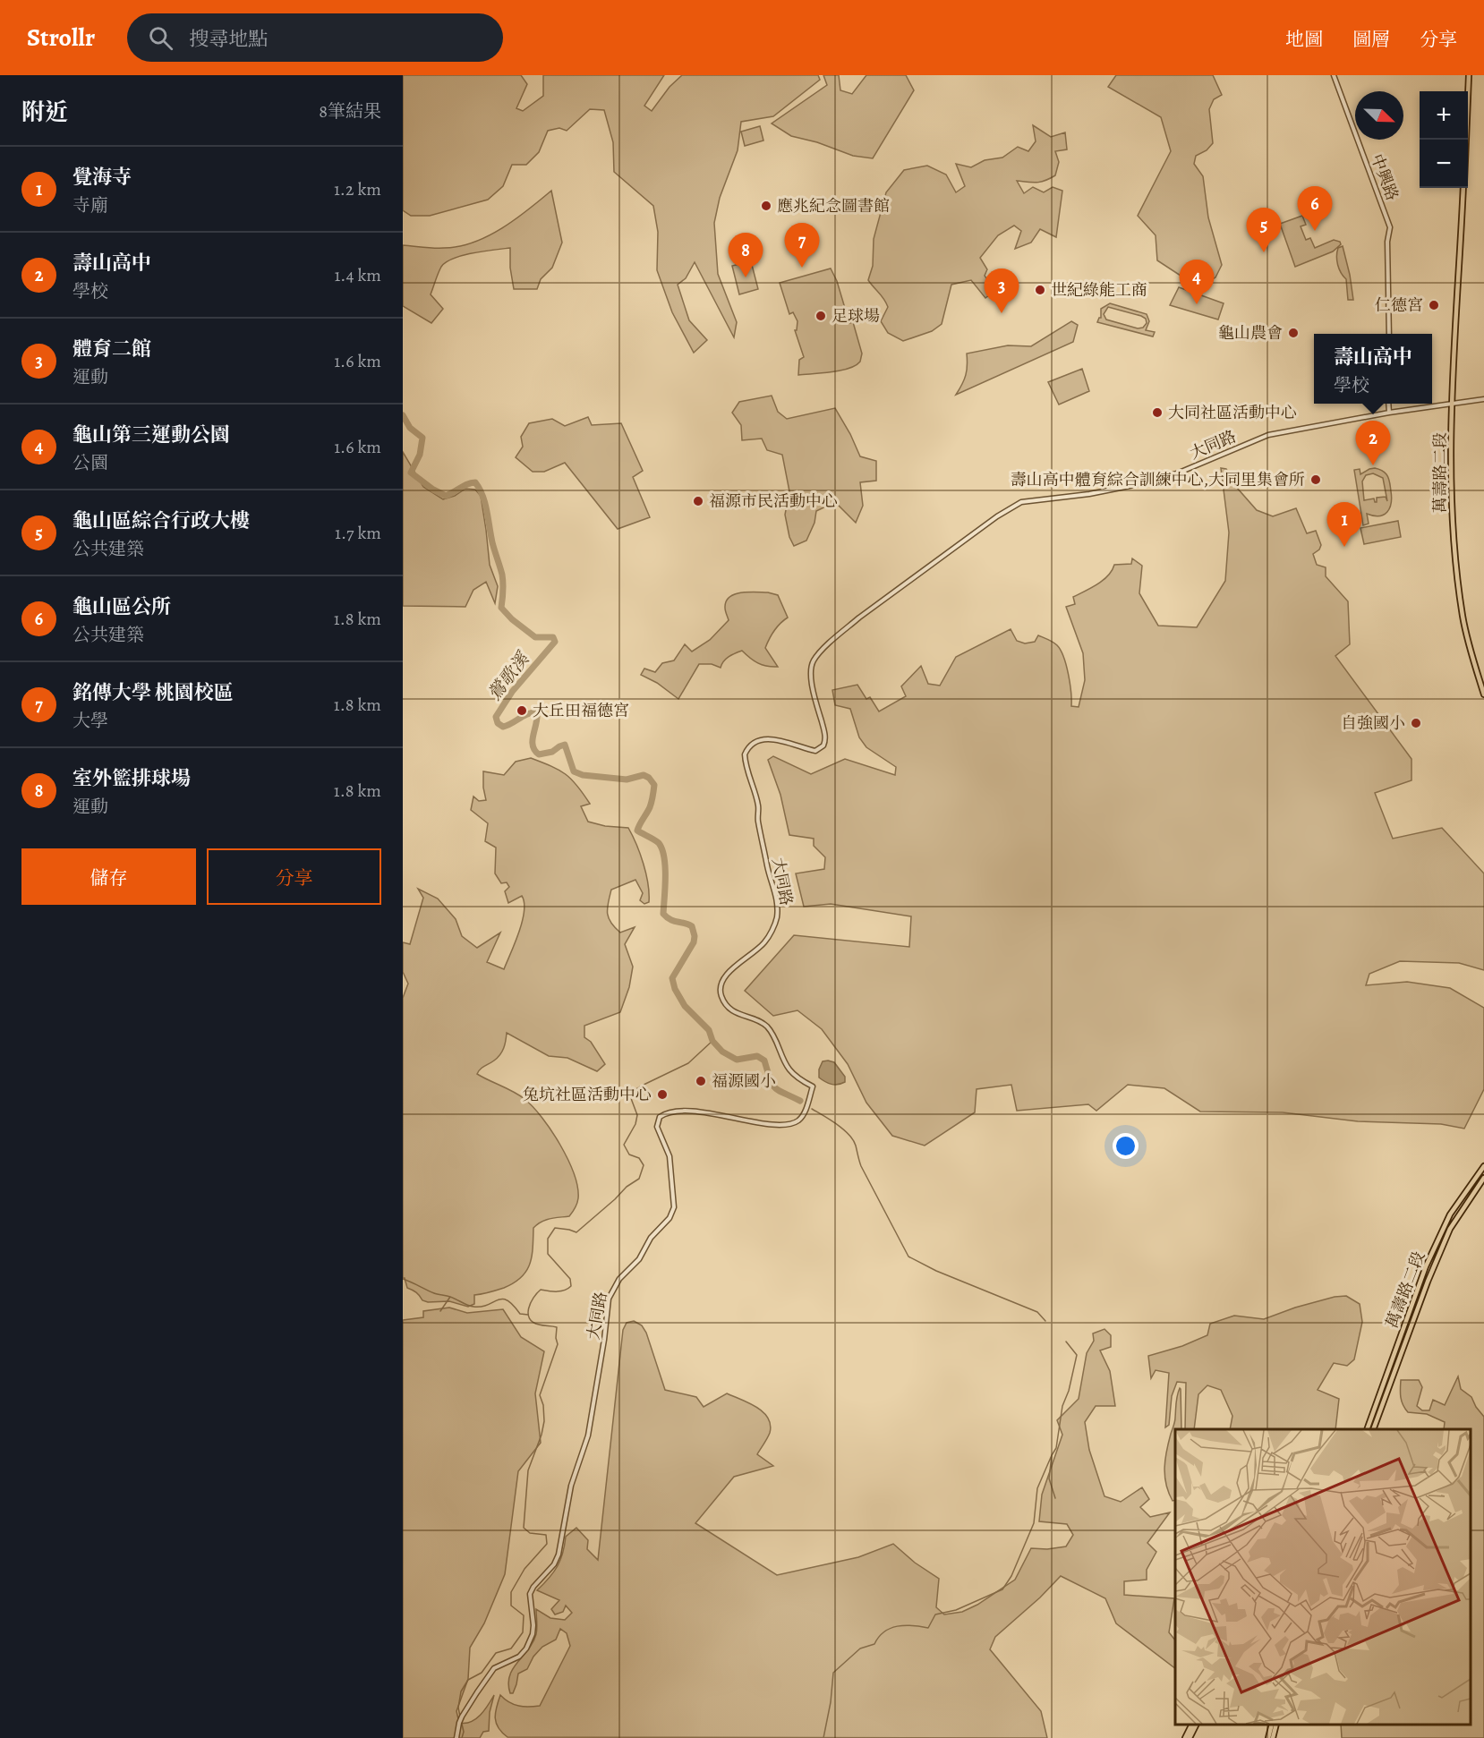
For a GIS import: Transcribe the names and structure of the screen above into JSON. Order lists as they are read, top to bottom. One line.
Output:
{"streets":{"main road":["萬壽路二段"],"street":["中興路","大同路"]},"crossings":[["大同路","萬壽路二段"]],"water":["鶯歌溪"],"places":["應兆紀念圖書館","世紀綠能工商","仁德宮","足球場","龜山農會","大同社區活動中心","壽山高中體育綜合訓練中心,大同里集會所","福源市民活動中心","大丘田福德宮","自強國小","福源國小","兔坑社區活動中心"],"north":"bottom right","page":{"header":"Strollr","search":"搜尋地點","nav":["地圖","圖層","分享"],"heading":["附近","8筆結果"],"map_buttons":["+","−"],"list":[{"mark":"1","name":"覺海寺","note":"寺廟","value":"1.2 km"},{"mark":"2","name":"壽山高中","note":"學校","value":"1.4 km"},{"mark":"3","name":"體育二館","note":"運動","value":"1.6 km"},{"mark":"4","name":"龜山第三運動公園","note":"公園","value":"1.6 km"},{"mark":"5","name":"龜山區綜合行政大樓","note":"公共建築","value":"1.7 km"},{"mark":"6","name":"龜山區公所","note":"公共建築","value":"1.8 km"},{"mark":"7","name":"銘傳大學 桃園校區","note":"大學","value":"1.8 km"},{"mark":"8","name":"室外籃排球場","note":"運動","value":"1.8 km"}],"pins":["6","5","7","8","4","3","2","1"],"popup":["壽山高中","學校"],"buttons":["儲存","分享"]}}
